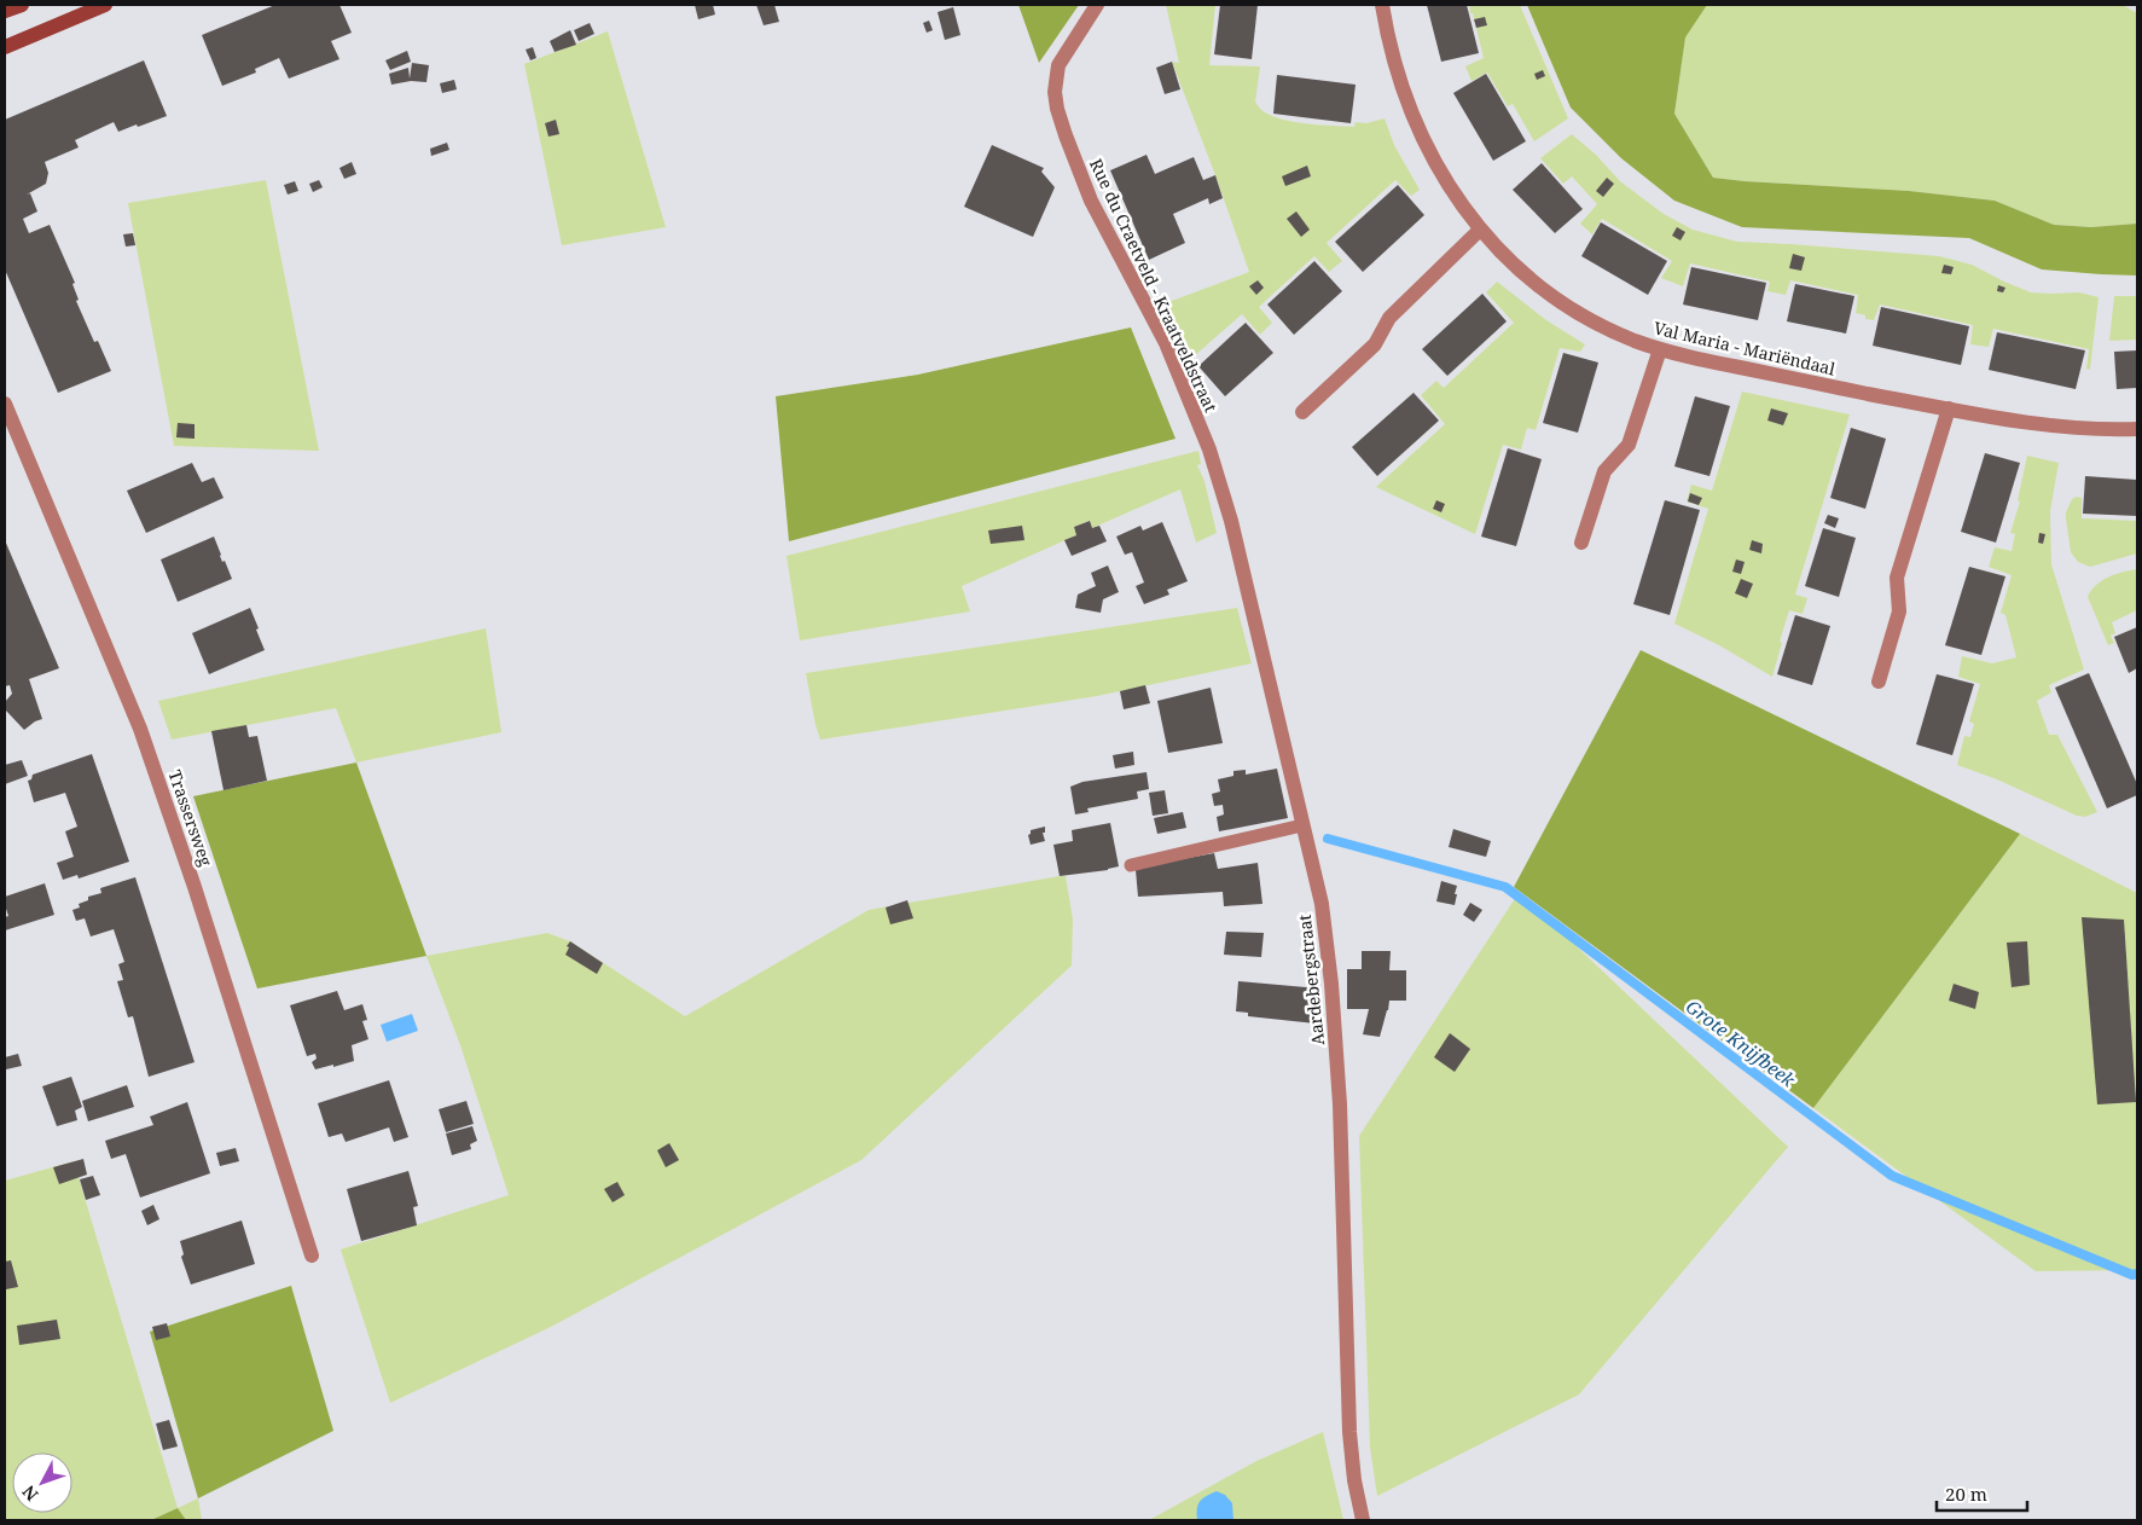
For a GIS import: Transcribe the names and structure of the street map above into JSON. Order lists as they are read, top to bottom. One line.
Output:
{"streets":{"street":["Rue du Craetveld - Kraatveldstraat","Val Maria - Mariëndaal","Trassersweg","Aardebergstraat"]},"crossings":[["Rue du Craetveld - Kraatveldstraat","Aardebergstraat"]],"water":["Grote Knijfbeek"],"scale_bar":"20 m","north":"bottom left"}
